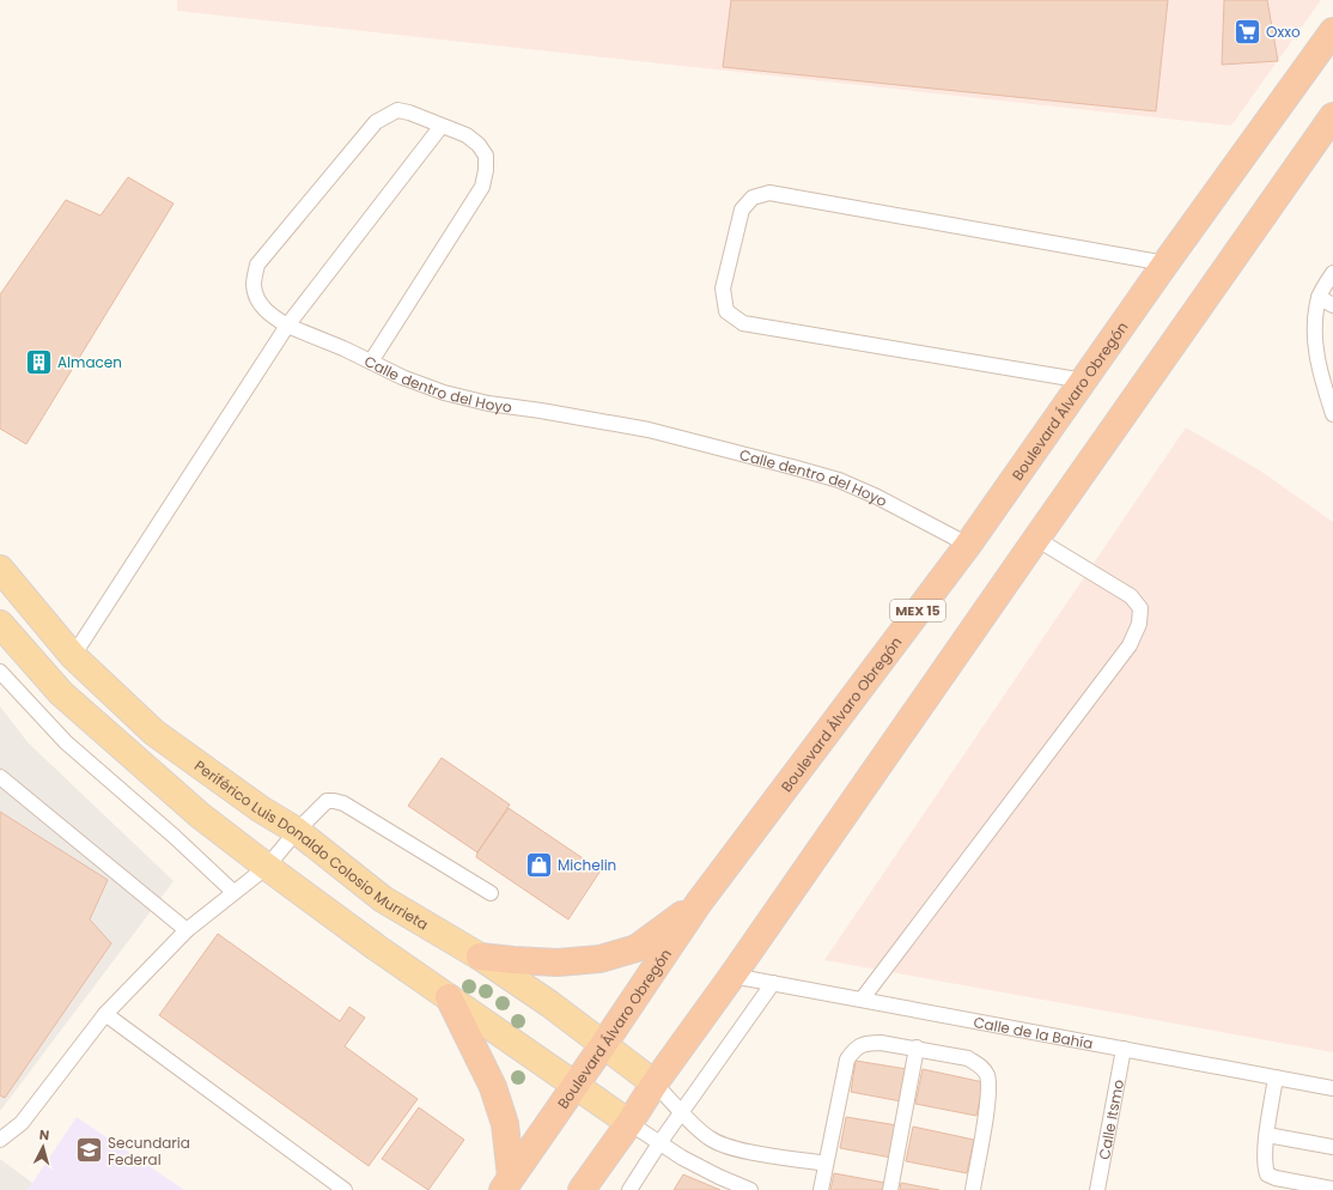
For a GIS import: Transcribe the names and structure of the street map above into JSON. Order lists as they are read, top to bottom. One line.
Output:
{"streets":{"highway":["Boulevard Álvaro Obregón","MEX 15"],"main road":["Periférico Luis Donaldo Colosio Murrieta"],"lane":["Calle dentro del Hoyo","Calle de la Bahía","Calle Itsmo"]},"crossings":[["Calle dentro del Hoyo","Boulevard Álvaro Obregón"],["Boulevard Álvaro Obregón","Periférico Luis Donaldo Colosio Murrieta"],["Calle de la Bahía","Calle Itsmo"]],"places":{"supermarket":["Oxxo"],"building":["Almacen"],"shop":["Michelin"],"school or university":["Secundaria Federal"]},"north":"top"}
